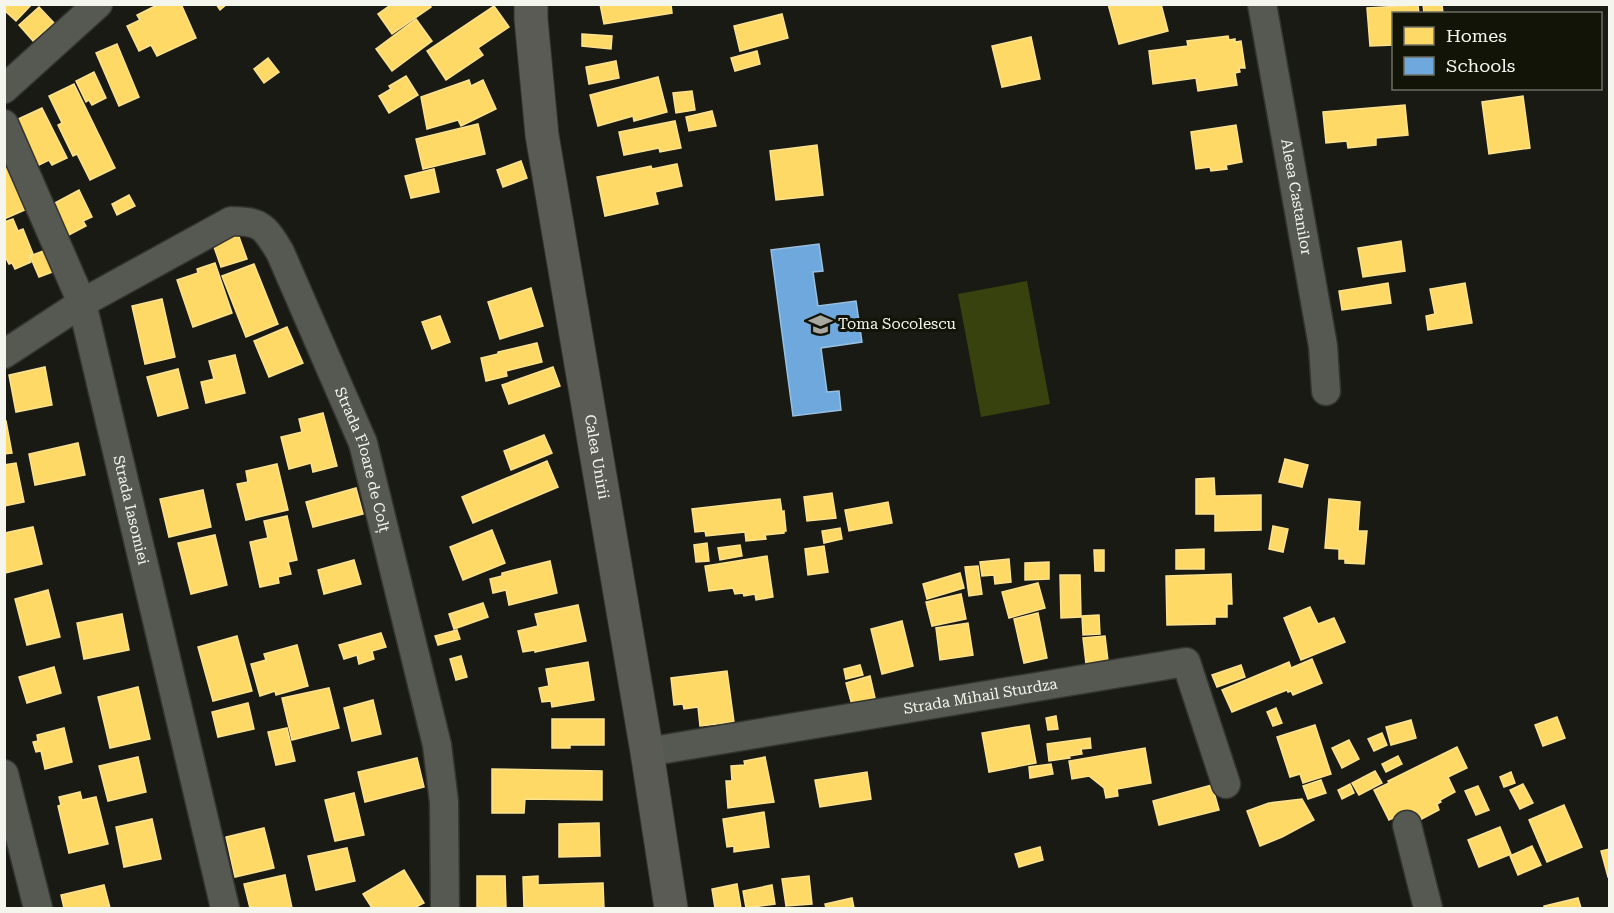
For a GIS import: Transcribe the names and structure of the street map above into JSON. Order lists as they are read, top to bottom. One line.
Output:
{"streets":{"main road":["Calea Unirii"],"street":["Aleea Castanilor","Strada Floare de Colț","Strada Iasomiei","Strada Mihail Sturdza"]},"crossings":[["Calea Unirii","Strada Mihail Sturdza"],["Strada Floare de Colț","Strada Iasomiei"]],"places":{"school or university":["Toma Socolescu"]},"legend":["Homes","Schools"]}
